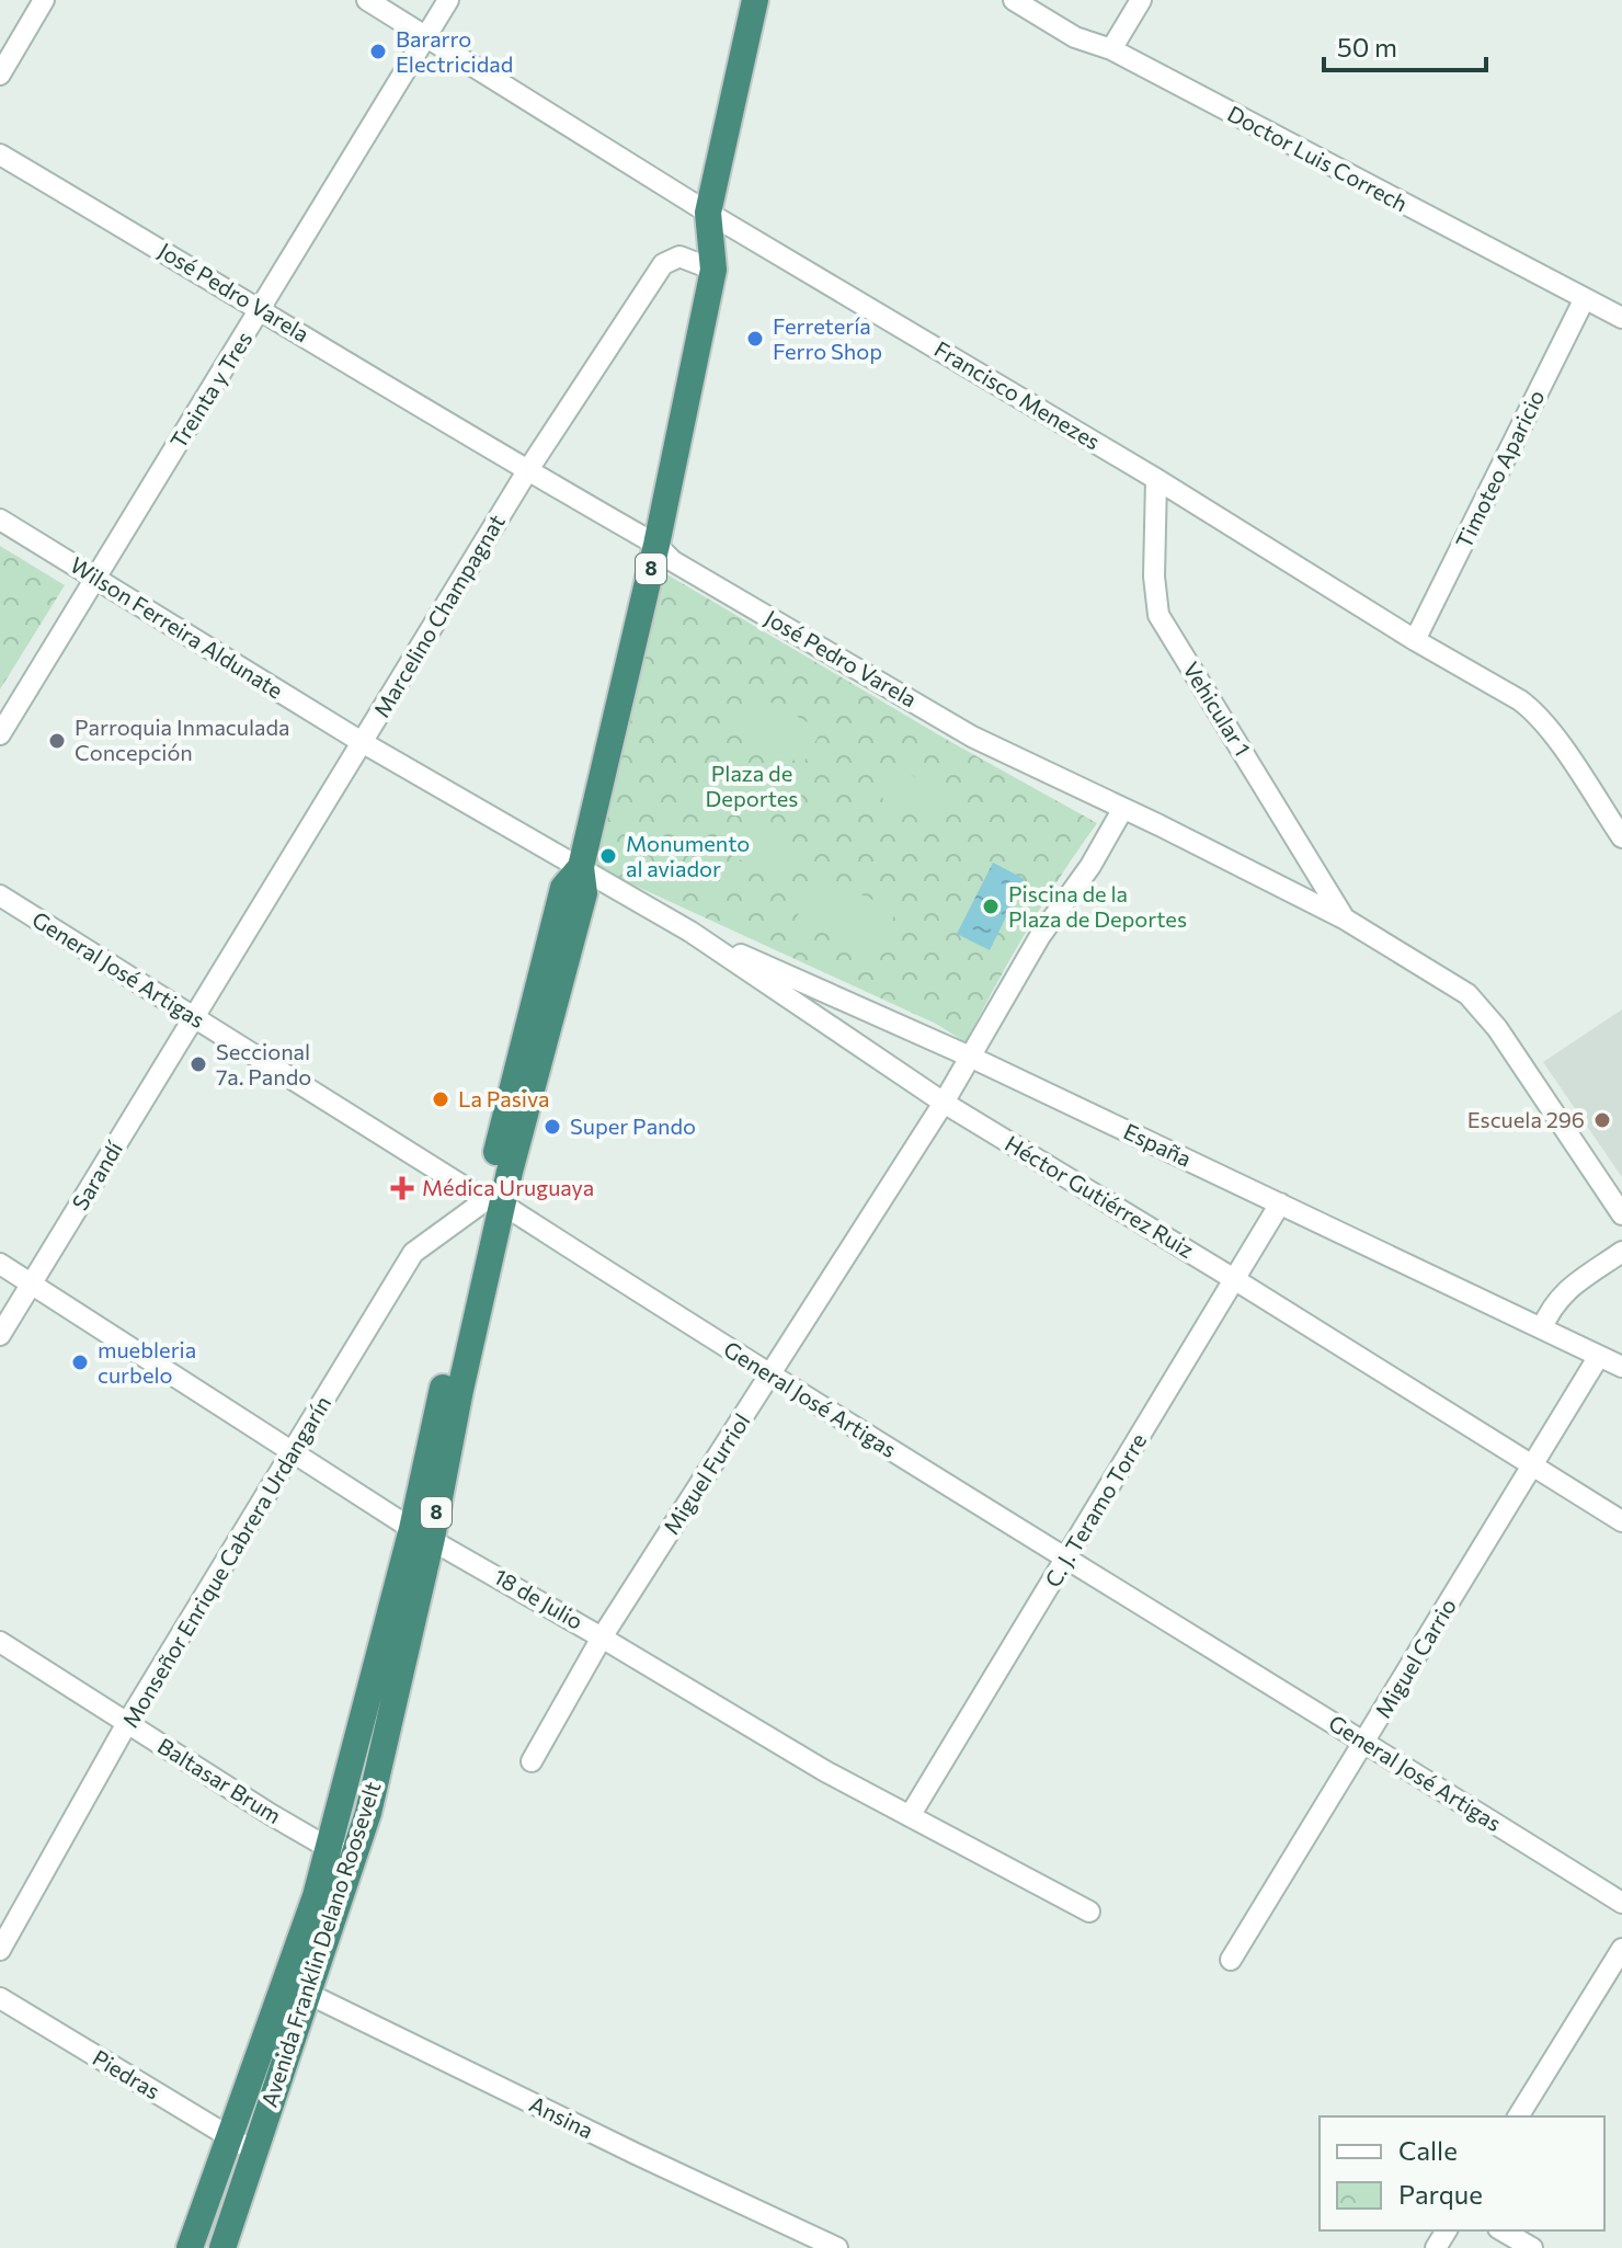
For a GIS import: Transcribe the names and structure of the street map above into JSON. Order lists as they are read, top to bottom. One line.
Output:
{"streets":{"highway":["8","Avenida Franklin Delano Roosevelt"],"street":["Doctor Luis Correch","José Pedro Varela","Treinta y Tres","Francisco Menezes","Timoteo Aparicio","Marcelino Champagnat","Wilson Ferreira Aldunate","Vehicular 1","General José Artigas","España","Sarandí","Héctor Gutiérrez Ruiz","Miguel Furriol","C. J. Teramo Torre","Monseñor Enrique Cabrera Urdangarín","18 de Julio","Miguel Carrio","Baltasar Brum","Piedras","Ansina"]},"crossings":[["Doctor Luis Correch","Timoteo Aparicio"],["José Pedro Varela","Treinta y Tres"],["José Pedro Varela","Marcelino Champagnat"],["José Pedro Varela","Vehicular 1"],["José Pedro Varela","Miguel Furriol"],["José Pedro Varela","Avenida Franklin Delano Roosevelt"],["Treinta y Tres","Francisco Menezes"],["Treinta y Tres","Wilson Ferreira Aldunate"],["Francisco Menezes","Timoteo Aparicio"],["Francisco Menezes","Vehicular 1"],["Francisco Menezes","Avenida Franklin Delano Roosevelt"],["8","Avenida Franklin Delano Roosevelt"],["8","Piedras"],["Marcelino Champagnat","Wilson Ferreira Aldunate"],["Marcelino Champagnat","General José Artigas"],["Marcelino Champagnat","Sarandí"],["Marcelino Champagnat","Avenida Franklin Delano Roosevelt"],["Wilson Ferreira Aldunate","Héctor Gutiérrez Ruiz"],["Wilson Ferreira Aldunate","Avenida Franklin Delano Roosevelt"],["General José Artigas","Sarandí"],["General José Artigas","Miguel Furriol"],["General José Artigas","C. J. Teramo Torre"],["General José Artigas","Monseñor Enrique Cabrera Urdangarín"],["General José Artigas","Miguel Carrio"],["General José Artigas","Avenida Franklin Delano Roosevelt"],["España","Héctor Gutiérrez Ruiz"],["España","Miguel Furriol"],["España","C. J. Teramo Torre"],["España","Miguel Carrio"],["Sarandí","18 de Julio"],["Héctor Gutiérrez Ruiz","Miguel Furriol"],["Héctor Gutiérrez Ruiz","C. J. Teramo Torre"],["Héctor Gutiérrez Ruiz","Miguel Carrio"],["Héctor Gutiérrez Ruiz","Avenida Franklin Delano Roosevelt"],["Miguel Furriol","18 de Julio"],["C. J. Teramo Torre","18 de Julio"],["Monseñor Enrique Cabrera Urdangarín","18 de Julio"],["Monseñor Enrique Cabrera Urdangarín","Baltasar Brum"],["Monseñor Enrique Cabrera Urdangarín","Avenida Franklin Delano Roosevelt"],["18 de Julio","Avenida Franklin Delano Roosevelt"],["Baltasar Brum","Avenida Franklin Delano Roosevelt"],["Avenida Franklin Delano Roosevelt","Piedras"],["Avenida Franklin Delano Roosevelt","Ansina"]],"parks":["Plaza de Deportes"],"places":{"other":["Bararro Electricidad","Ferretería Ferro Shop","Parroquia Inmaculada Concepción","Monumento al aviador","Piscina de la Plaza de Deportes","Seccional 7a. Pando","La Pasiva","Escuela 296","Super Pando","muebleria curbelo"],"health":["Médica Uruguaya"]},"legend":["Calle","Parque"],"scale_bar":"50 m"}
